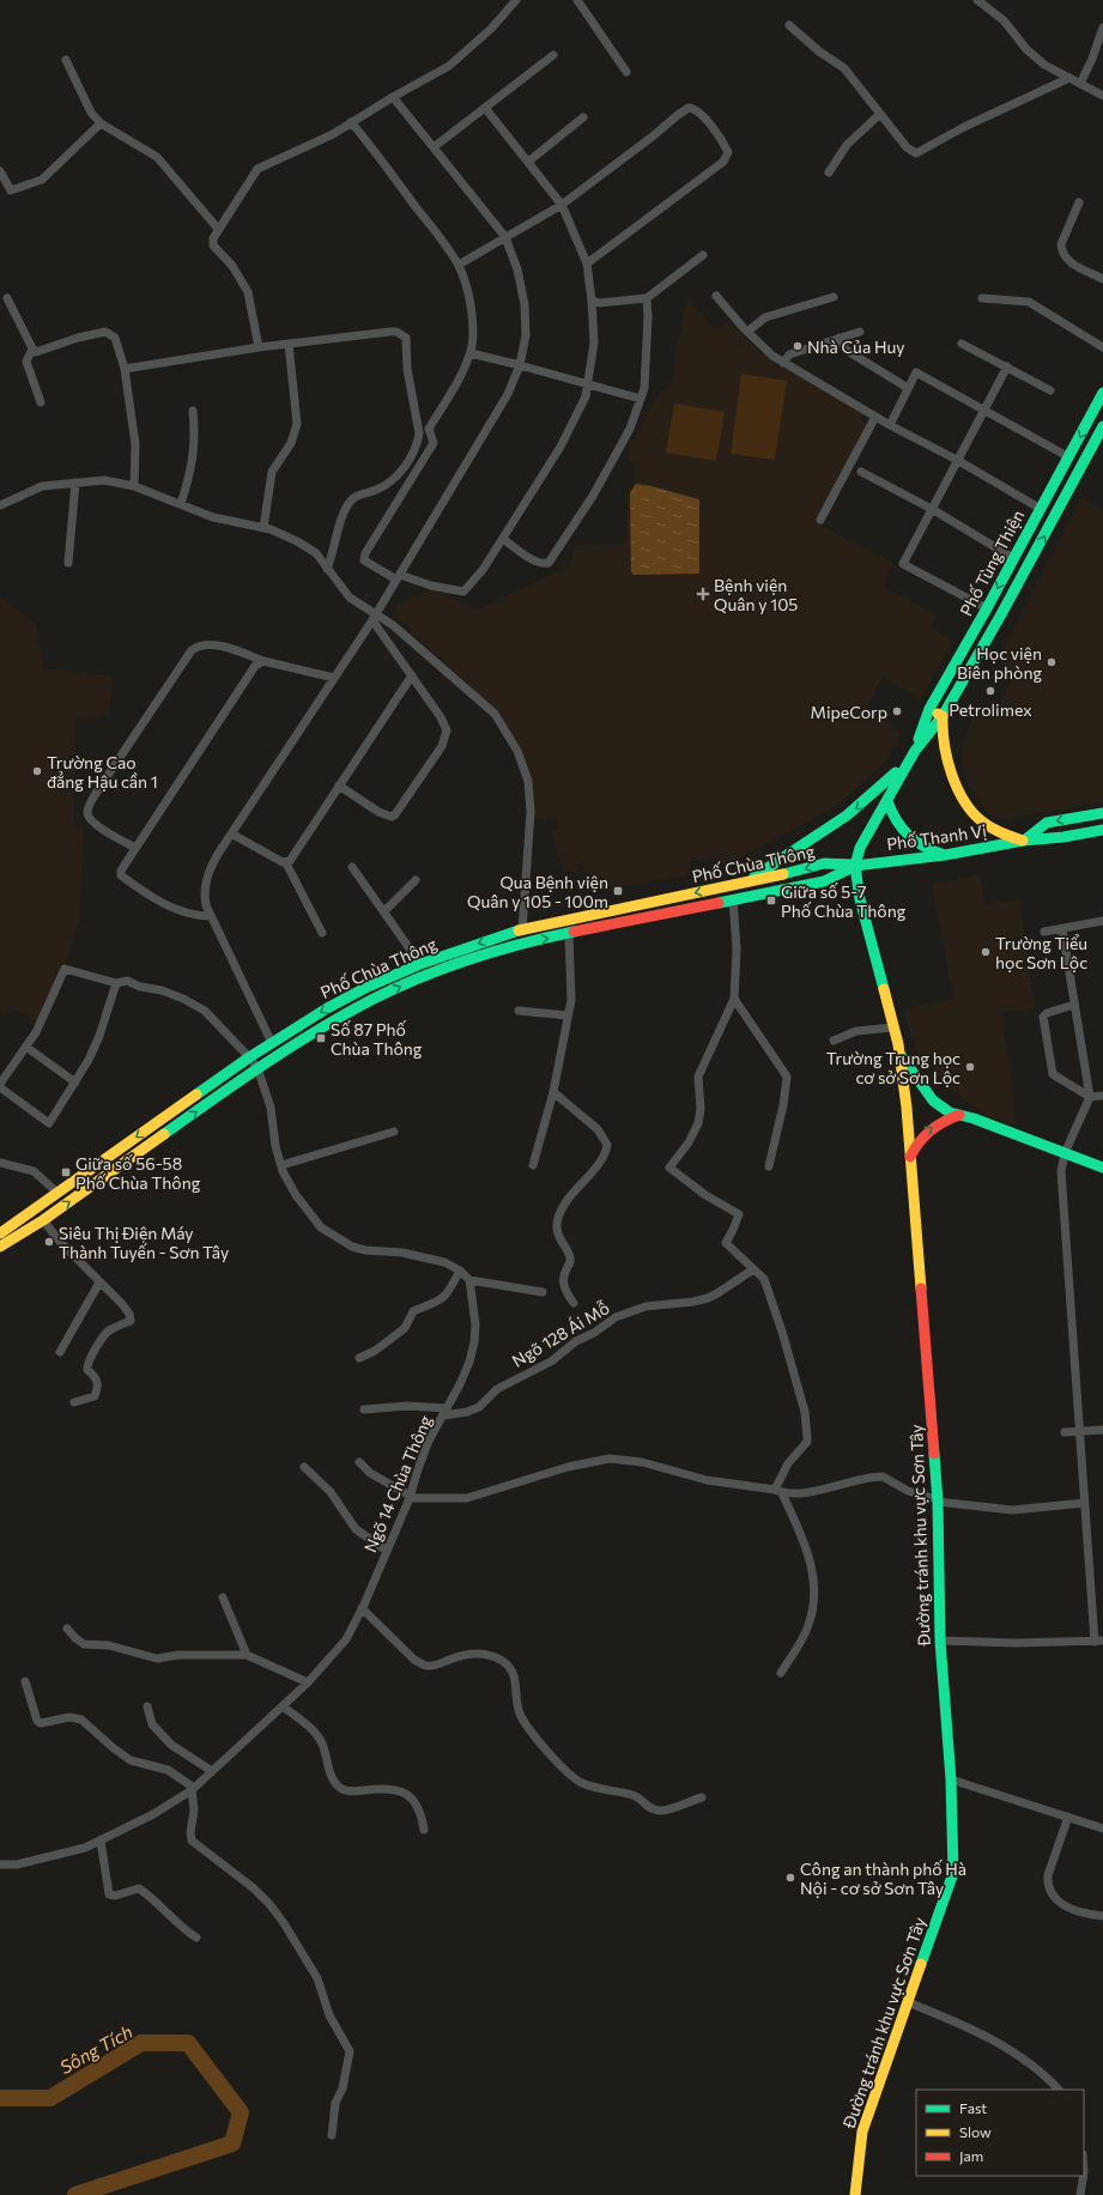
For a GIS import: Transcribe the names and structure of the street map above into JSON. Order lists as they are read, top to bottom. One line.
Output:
{"streets":{"main road":["Phố Tùng Thiện","Phố Thanh Vị","Phố Chùa Thông","Đường tránh khu vực Sơn Tây"],"street":["Ngõ 128 Ái Mỗ","Ngõ 14 Chùa Thông"]},"crossings":[["Phố Tùng Thiện","Phố Thanh Vị"],["Phố Tùng Thiện","Phố Chùa Thông"],["Phố Tùng Thiện","Đường tránh khu vực Sơn Tây"],["Phố Thanh Vị","Phố Chùa Thông"],["Phố Thanh Vị","Đường tránh khu vực Sơn Tây"],["Phố Chùa Thông","Đường tránh khu vực Sơn Tây"],["Ngõ 128 Ái Mỗ","Ngõ 14 Chùa Thông"]],"water":["Sông Tích"],"places":{"other":["Nhà Của Huy","Học viện Biên phòng","Petrolimex","MipeCorp","Trường Cao đẳng Hậu cần 1","Trường Tiểu học Sơn Lộc","Trường Trung học cơ sở Sơn Lộc","Siêu Thị Điện Máy Thành Tuyến - Sơn Tây","Công an thành phố Hà Nội - cơ sở Sơn Tây"],"health":["Bệnh viện Quân y 105"],"transit":["Qua Bệnh viện Quân y 105 - 100m","Giữa số 5-7 Phố Chùa Thông","Số 87 Phố Chùa Thông","Giữa số 56-58 Phố Chùa Thông"]},"legend":["Fast","Slow","Jam"]}
